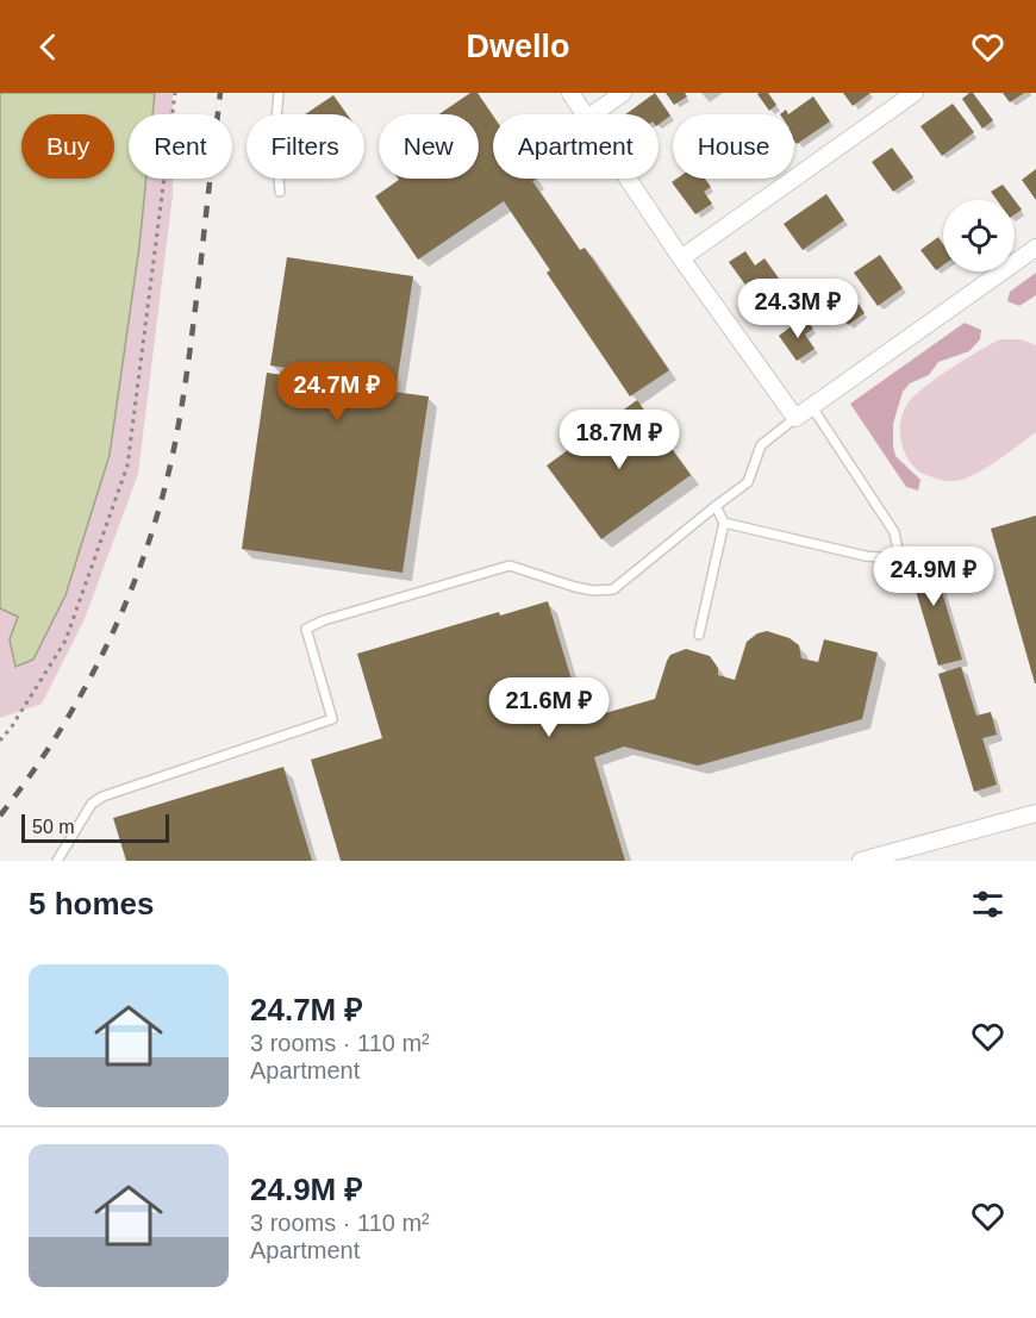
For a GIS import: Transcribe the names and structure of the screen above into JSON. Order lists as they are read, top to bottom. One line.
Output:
{"scale_bar":"50 m","page":{"header":"Dwello","chip":["Buy","Rent","Filters","New","Apartment","House"],"price":["24.3M ₽","24.7M ₽","18.7M ₽","24.9M ₽","21.6M ₽"],"scale":"50 m","heading":"5 homes","list":[{"name":"24.7M ₽","note":"3 rooms · 110 m² · Apartment"},{"name":"24.9M ₽","note":"3 rooms · 110 m² · Apartment"}]}}
